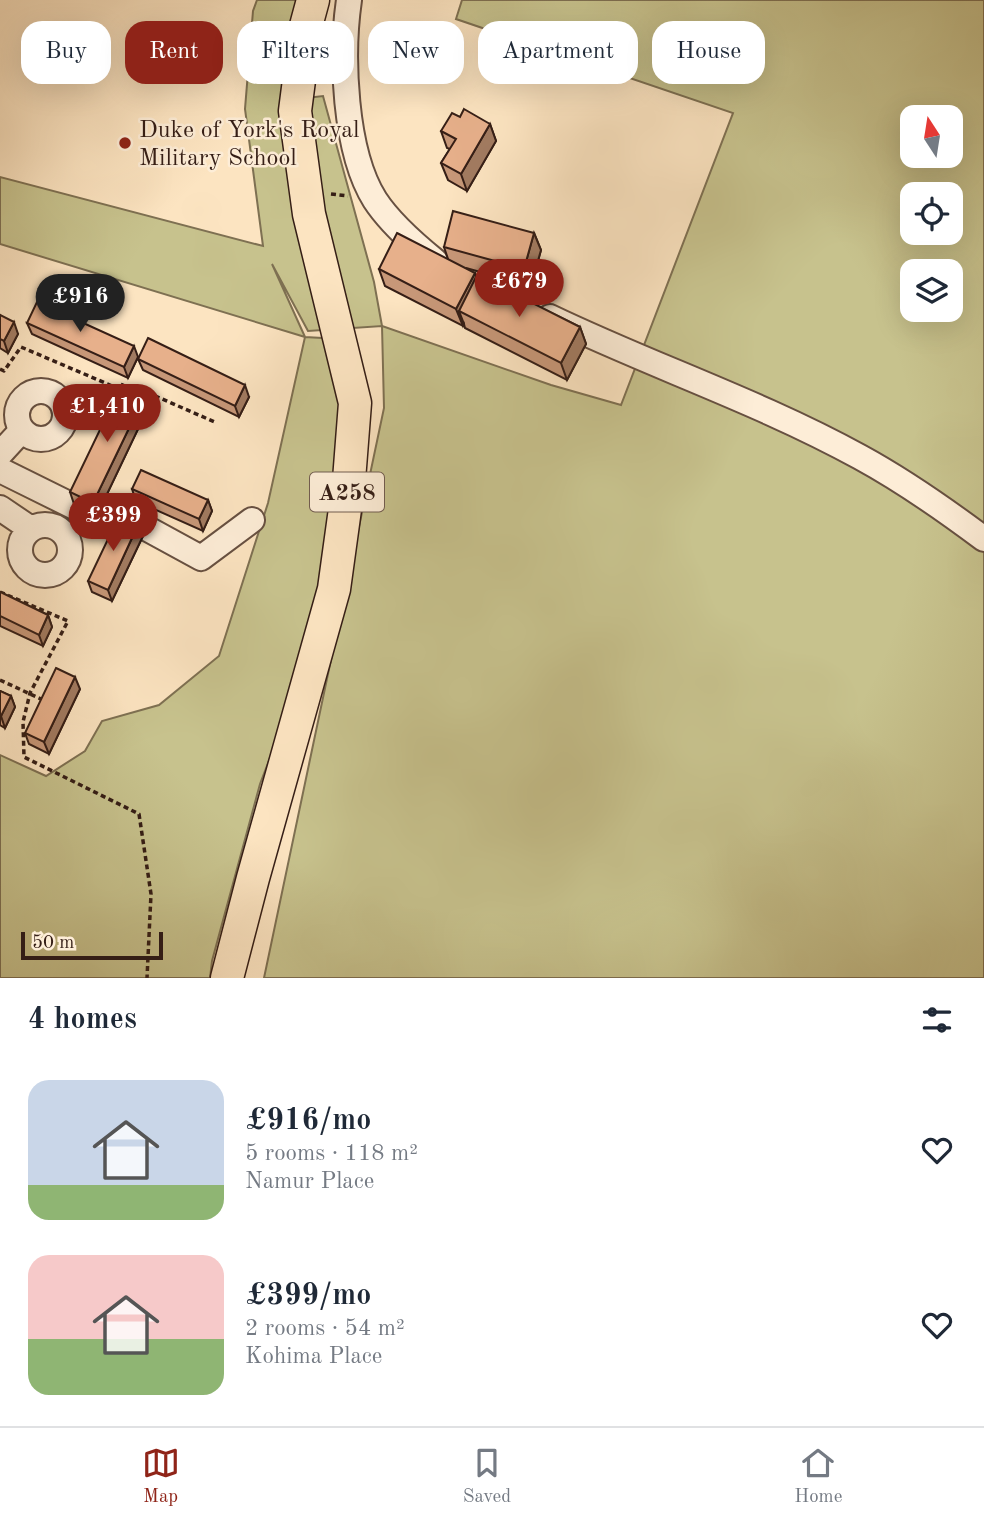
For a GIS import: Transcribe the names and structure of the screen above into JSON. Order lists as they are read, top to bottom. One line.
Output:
{"streets":{"main road":["A258"]},"places":["Duke of York's Royal Military School"],"scale_bar":"50 m","north":"top","page":{"chip":["Buy","Rent","Filters","New","Apartment","House"],"price":["£679","£916","£1,410","£399"],"scale":"50 m","heading":"4 homes","list":[{"name":"£916/mo","note":"5 rooms · 118 m² · Namur Place"},{"name":"£399/mo","note":"2 rooms · 54 m² · Kohima Place"}],"tabs":["Map","Saved","Home"]}}
